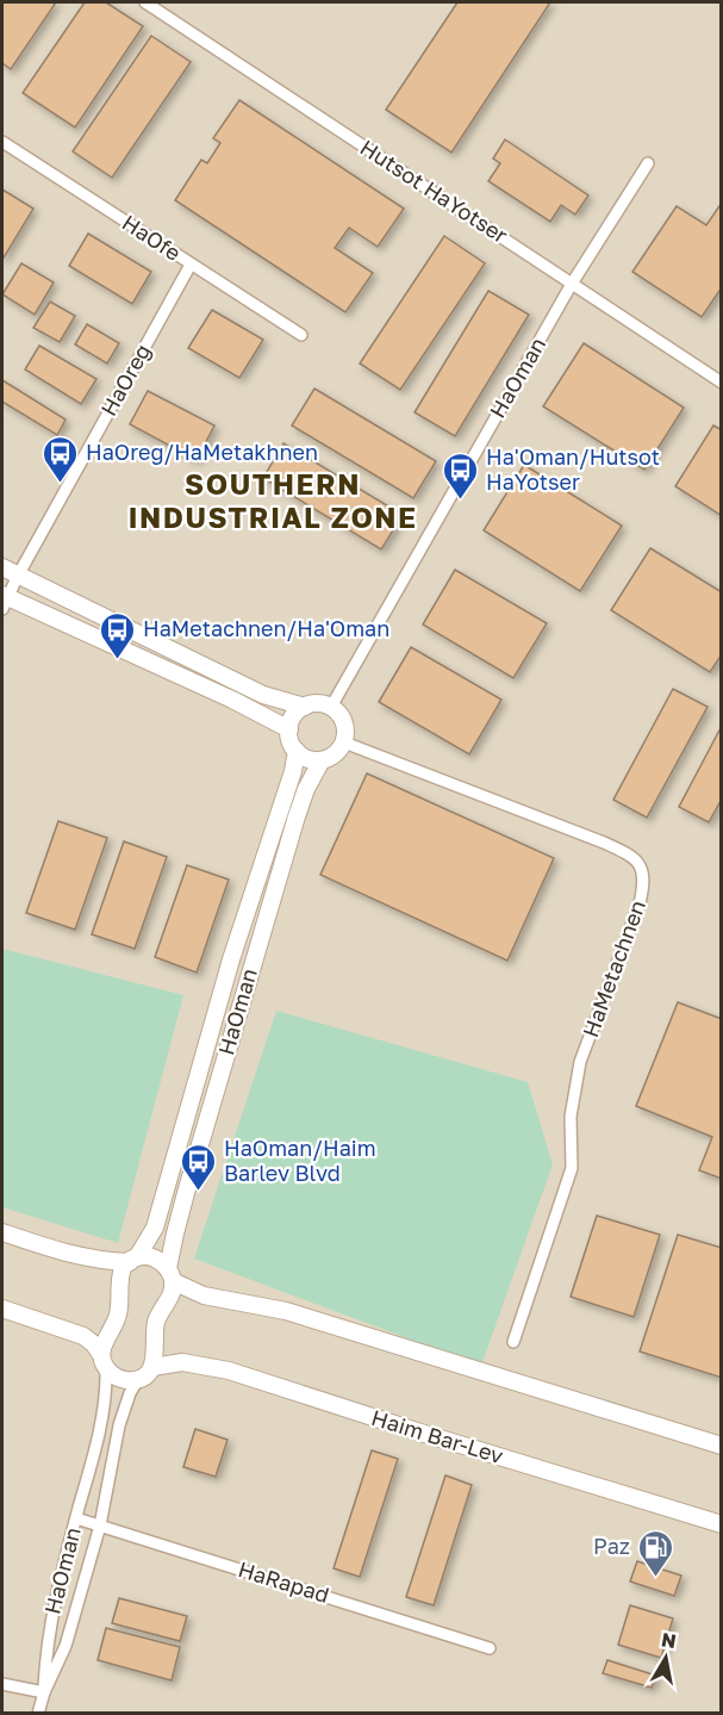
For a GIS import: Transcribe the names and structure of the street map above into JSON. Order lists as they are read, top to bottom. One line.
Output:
{"streets":{"street":["Hutsot HaYotser","HaOfe","HaOman","HaOreg","HaMetachnen","Haim Bar-Lev","HaRapad"]},"crossings":[["Hutsot HaYotser","HaOman"],["HaOfe","HaOreg"],["HaOman","HaMetachnen"],["HaOman","Haim Bar-Lev"],["HaOman","HaRapad"]],"districts":["SOUTHERN INDUSTRIAL ZONE"],"places":{"bus stop":["HaOreg/HaMetakhnen","Ha'Oman/Hutsot HaYotser","HaMetachnen/Ha'Oman","HaOman/Haim Barlev Blvd"],"fuel station":["Paz"]},"north":"top"}
